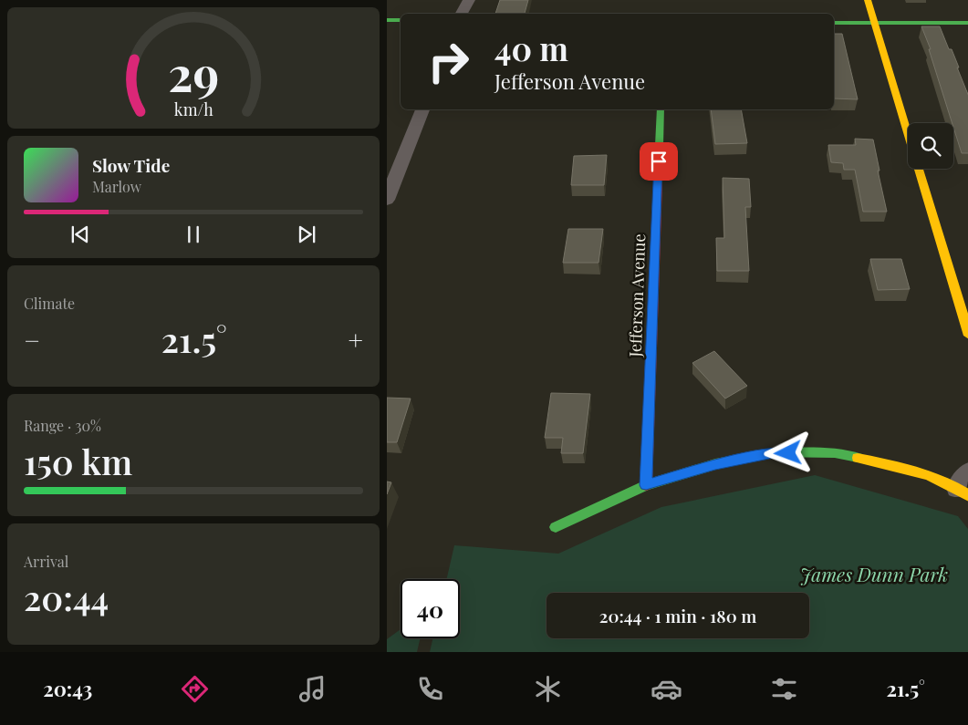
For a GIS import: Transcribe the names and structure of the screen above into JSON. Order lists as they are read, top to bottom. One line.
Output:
{"streets":{"street":["Jefferson Avenue"]},"parks":["James Dunn Park"],"page":{"turn":["40 m","Jefferson Avenue"],"song":["Slow Tide","Marlow"],"tile":["Climate",["Range · 30%","150 km"],["Arrival","20:44"]],"heat":["−","21.5°","+"],"limit":"40","trip":"20:44 · 1 min · 180 m","tabs":["20:43","21.5°"],"gauge":["29","km/h"]}}
